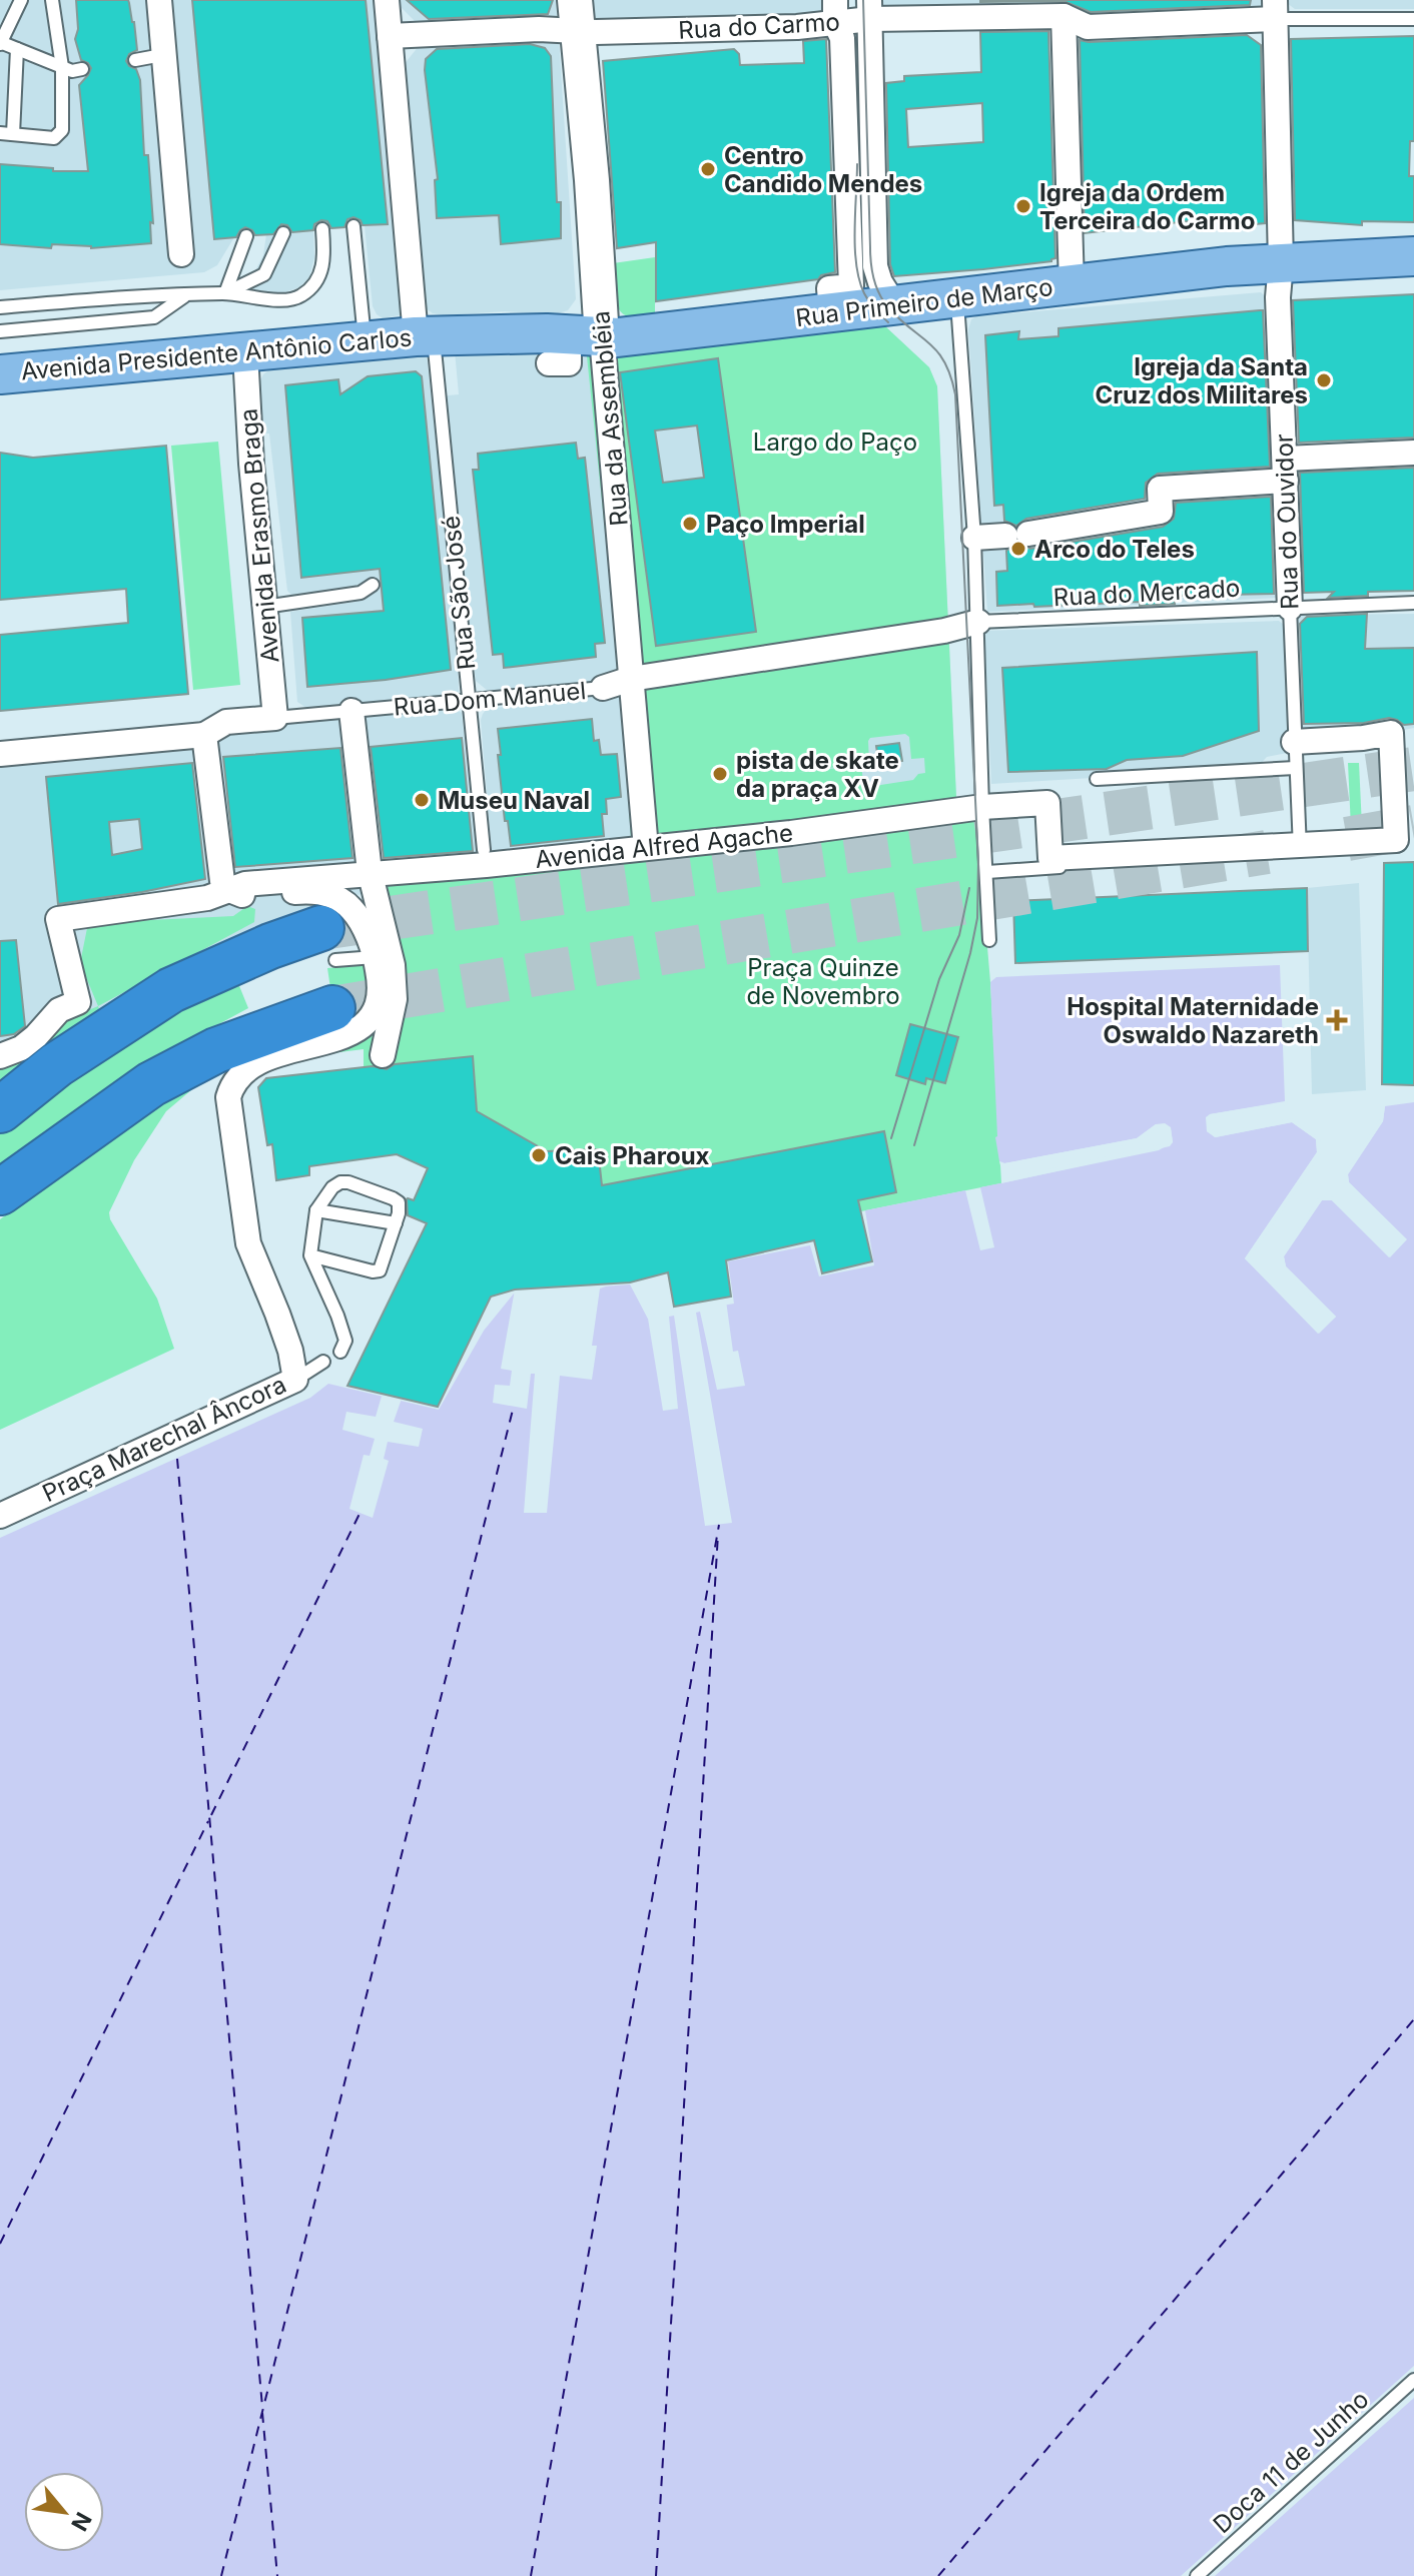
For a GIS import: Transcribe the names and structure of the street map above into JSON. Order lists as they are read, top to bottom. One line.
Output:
{"streets":{"main road":["Rua Primeiro de Março","Avenida Presidente Antônio Carlos"],"street":["Rua do Carmo","Rua da Assembléia","Rua do Ouvidor","Avenida Erasmo Braga","Rua São José","Rua Dom Manuel","Avenida Alfred Agache","Praça Marechal Âncora"],"lane":["Rua do Mercado","Doca 11 de Junho"]},"crossings":[["Rua do Carmo","Rua da Assembléia"],["Rua do Carmo","Rua do Ouvidor"],["Rua do Carmo","Rua São José"],["Rua Primeiro de Março","Avenida Presidente Antônio Carlos"],["Rua Primeiro de Março","Rua da Assembléia"],["Rua Primeiro de Março","Rua do Ouvidor"],["Rua Primeiro de Março","Rua São José"],["Avenida Presidente Antônio Carlos","Avenida Erasmo Braga"],["Avenida Presidente Antônio Carlos","Rua São José"],["Rua da Assembléia","Rua Dom Manuel"],["Rua da Assembléia","Avenida Alfred Agache"],["Rua do Ouvidor","Rua do Mercado"],["Rua do Ouvidor","Avenida Alfred Agache"],["Avenida Erasmo Braga","Rua Dom Manuel"],["Rua São José","Rua Dom Manuel"],["Rua do Mercado","Rua Dom Manuel"],["Avenida Alfred Agache","Praça Marechal Âncora"]],"parks":["Largo do Paço","Praça Quinze de Novembro"],"places":{"other":["Centro Candido Mendes","Igreja da Ordem Terceira do Carmo","Igreja da Santa Cruz dos Militares","Paço Imperial","Arco do Teles","pista de skate da praça XV","Museu Naval","Cais Pharoux"],"health":["Hospital Maternidade Oswaldo Nazareth"]},"north":"bottom right"}
